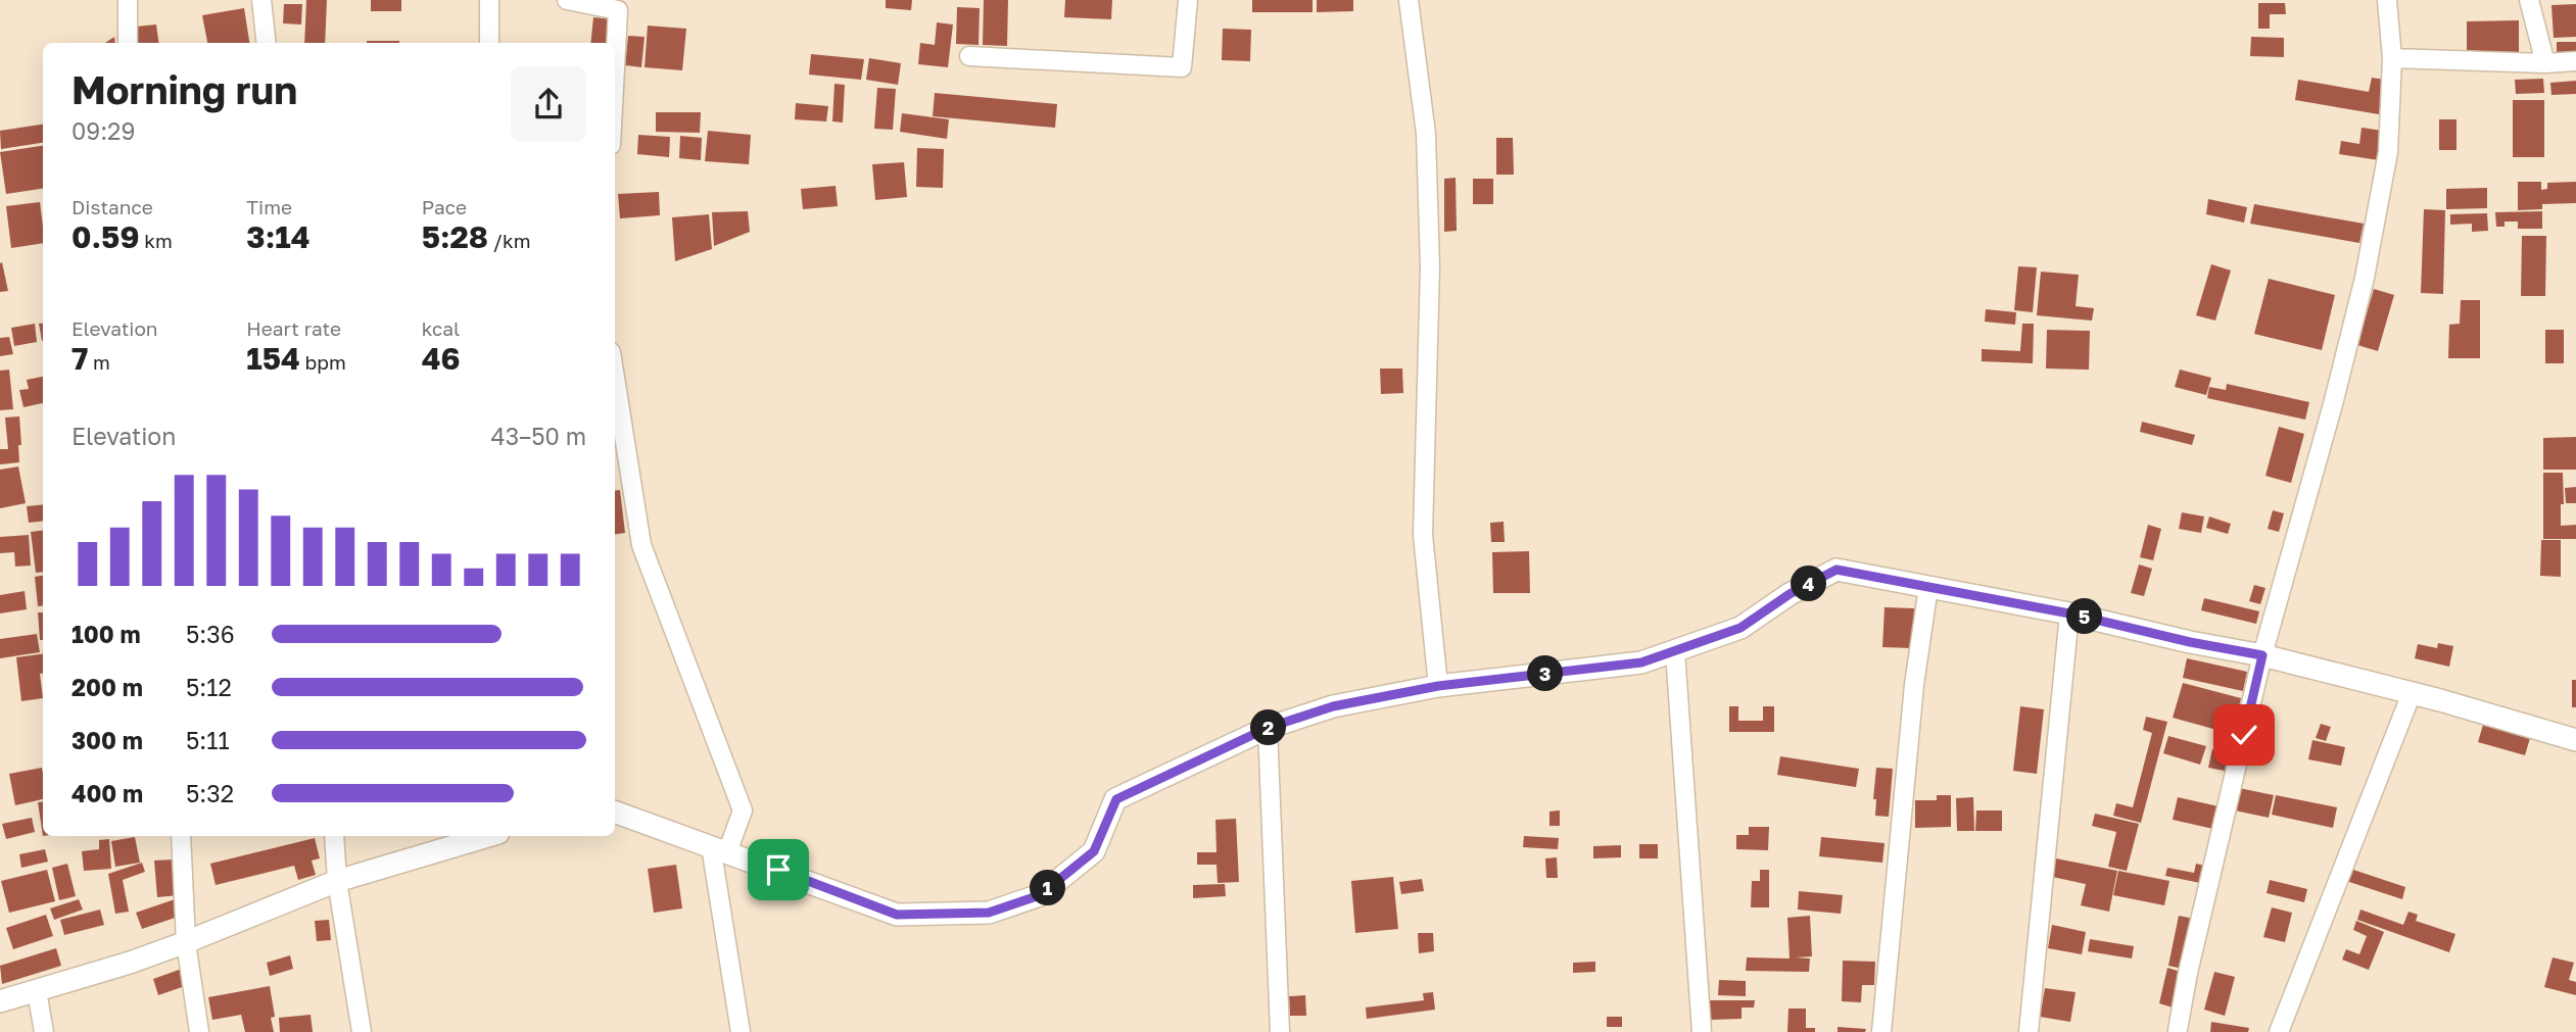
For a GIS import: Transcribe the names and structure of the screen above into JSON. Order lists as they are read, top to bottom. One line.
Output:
{"page":{"heading":["Morning run","09:29"],"stats":[["Distance","0.59 km"],["Time","3:14"],["Pace","5:28 /km"],["Elevation","7 m"],["Heart rate","154 bpm"],["kcal","46"]],"chart":["Elevation","43–50 m"],"pins":["4","5","3","2","1"],"list":[{"name":"100 m","note":"5:36"},{"name":"200 m","note":"5:12"},{"name":"300 m","note":"5:11"},{"name":"400 m","note":"5:32"}]}}
